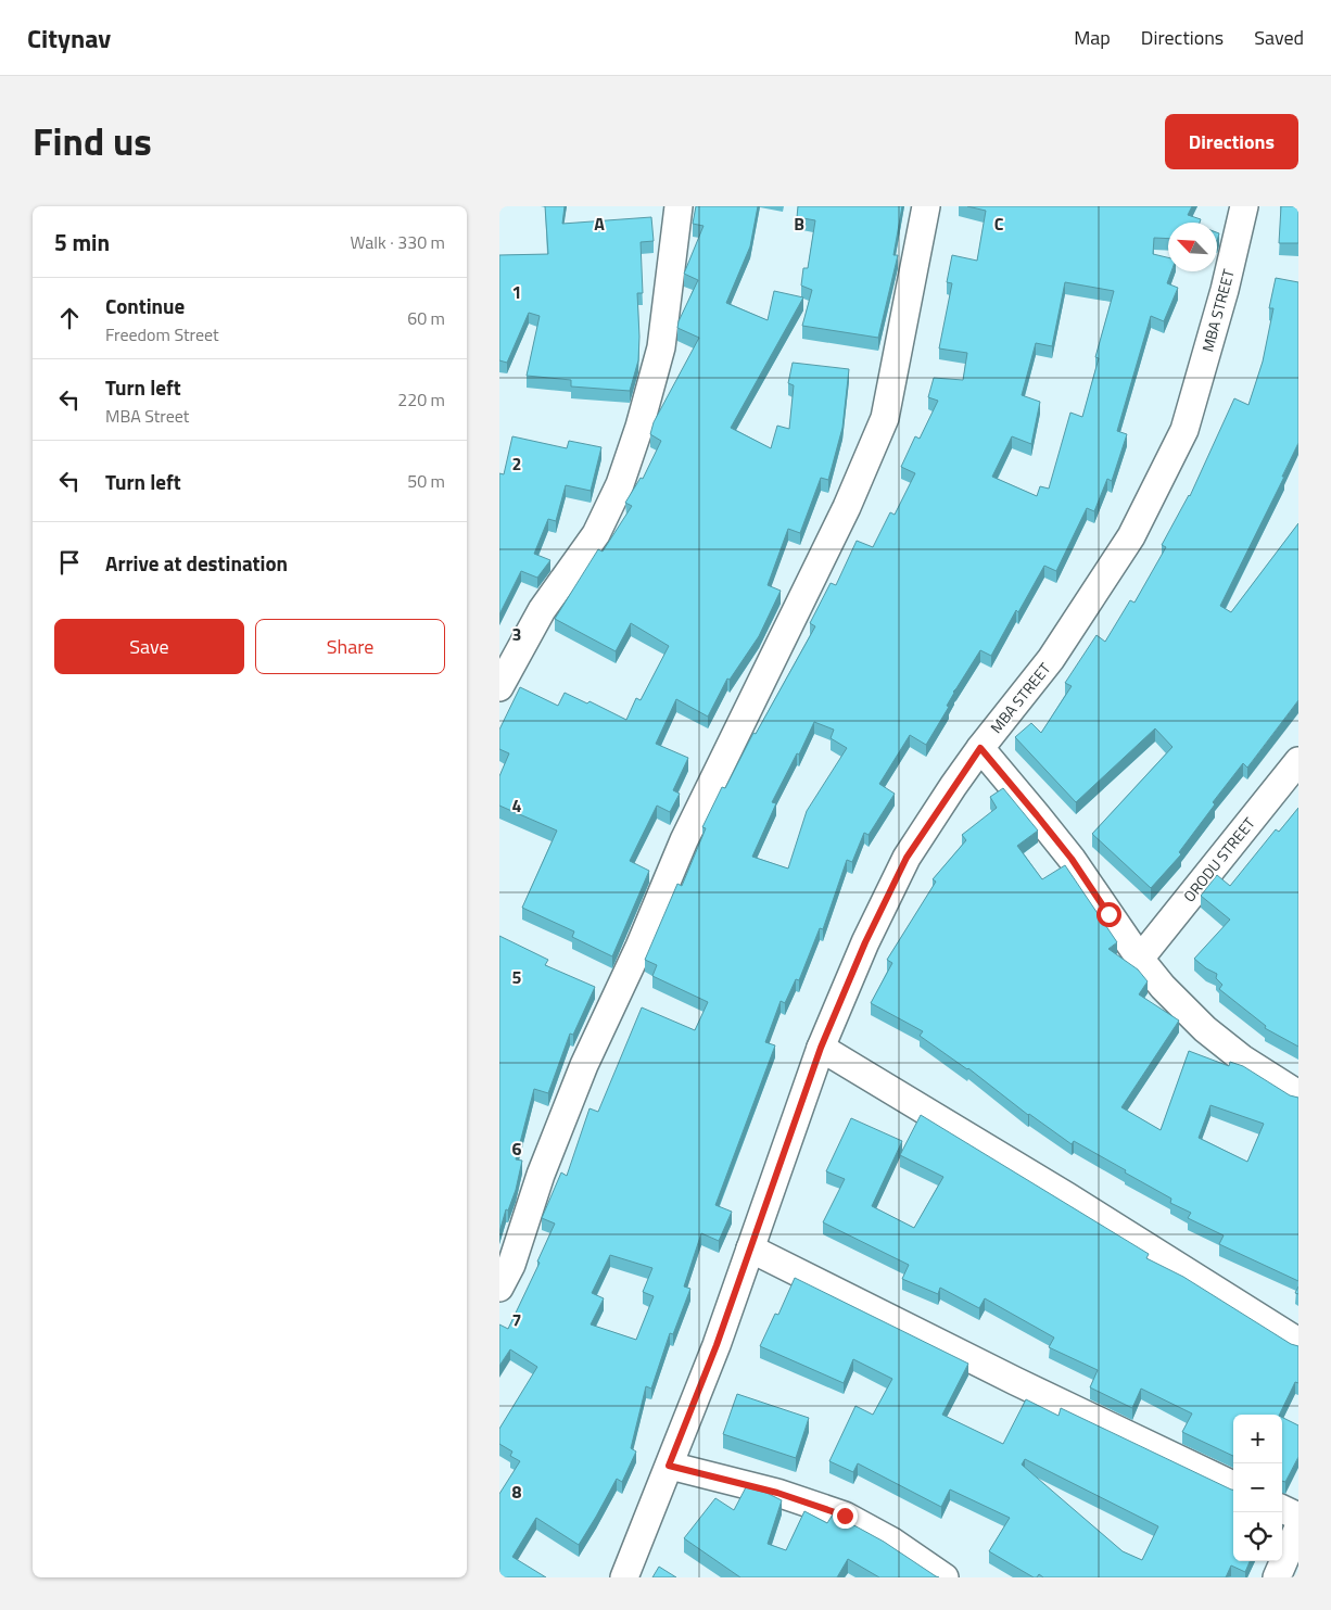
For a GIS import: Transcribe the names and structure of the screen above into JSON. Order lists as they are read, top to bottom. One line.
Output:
{"streets":{"street":["MBA STREET","ORODU STREET"]},"north":"top left","page":{"header":"Citynav","nav":["Map","Directions","Saved"],"title":"Find us","buttons":["Directions",["Save","Share"]],"heading":["5 min","Walk · 330 m"],"list":[["Continue","Freedom Street","60 m"],["Turn left","MBA Street","220 m"],["Turn left","50 m"],"Arrive at destination"],"map_buttons":["+","−"]},"grid":{"columns":["A","B","C"],"rows":["1","2","3","4","5","6","7","8"]}}
